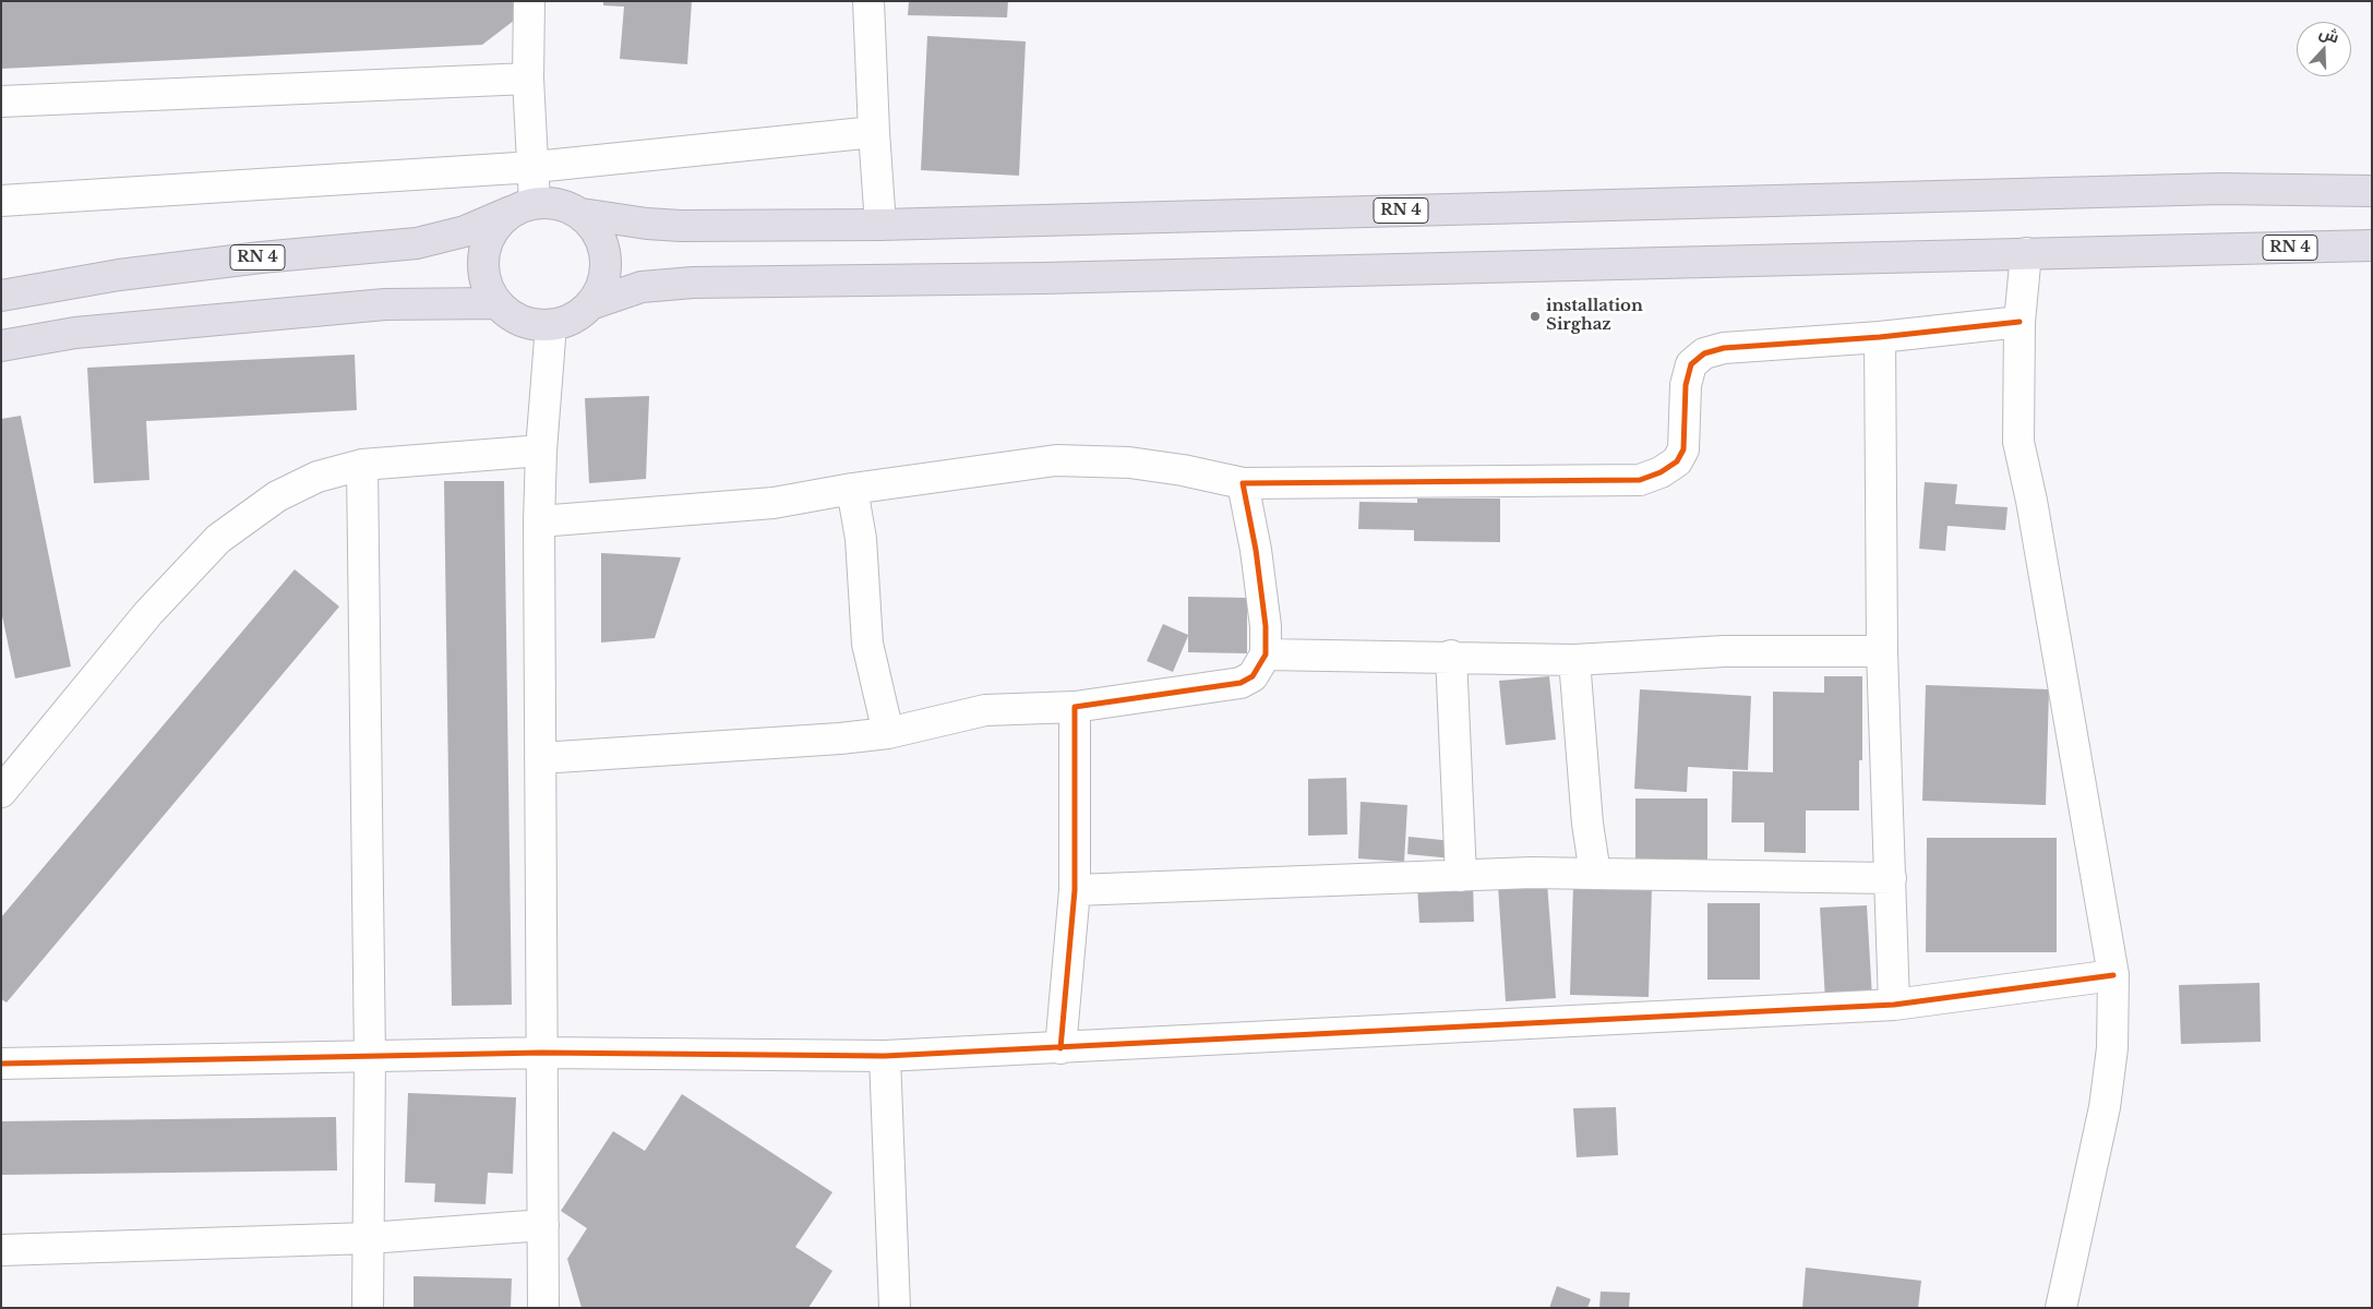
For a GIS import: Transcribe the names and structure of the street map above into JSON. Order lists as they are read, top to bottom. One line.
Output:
{"streets":{"highway":["RN 4"]},"places":["installation Sirghaz"],"north":"top"}
